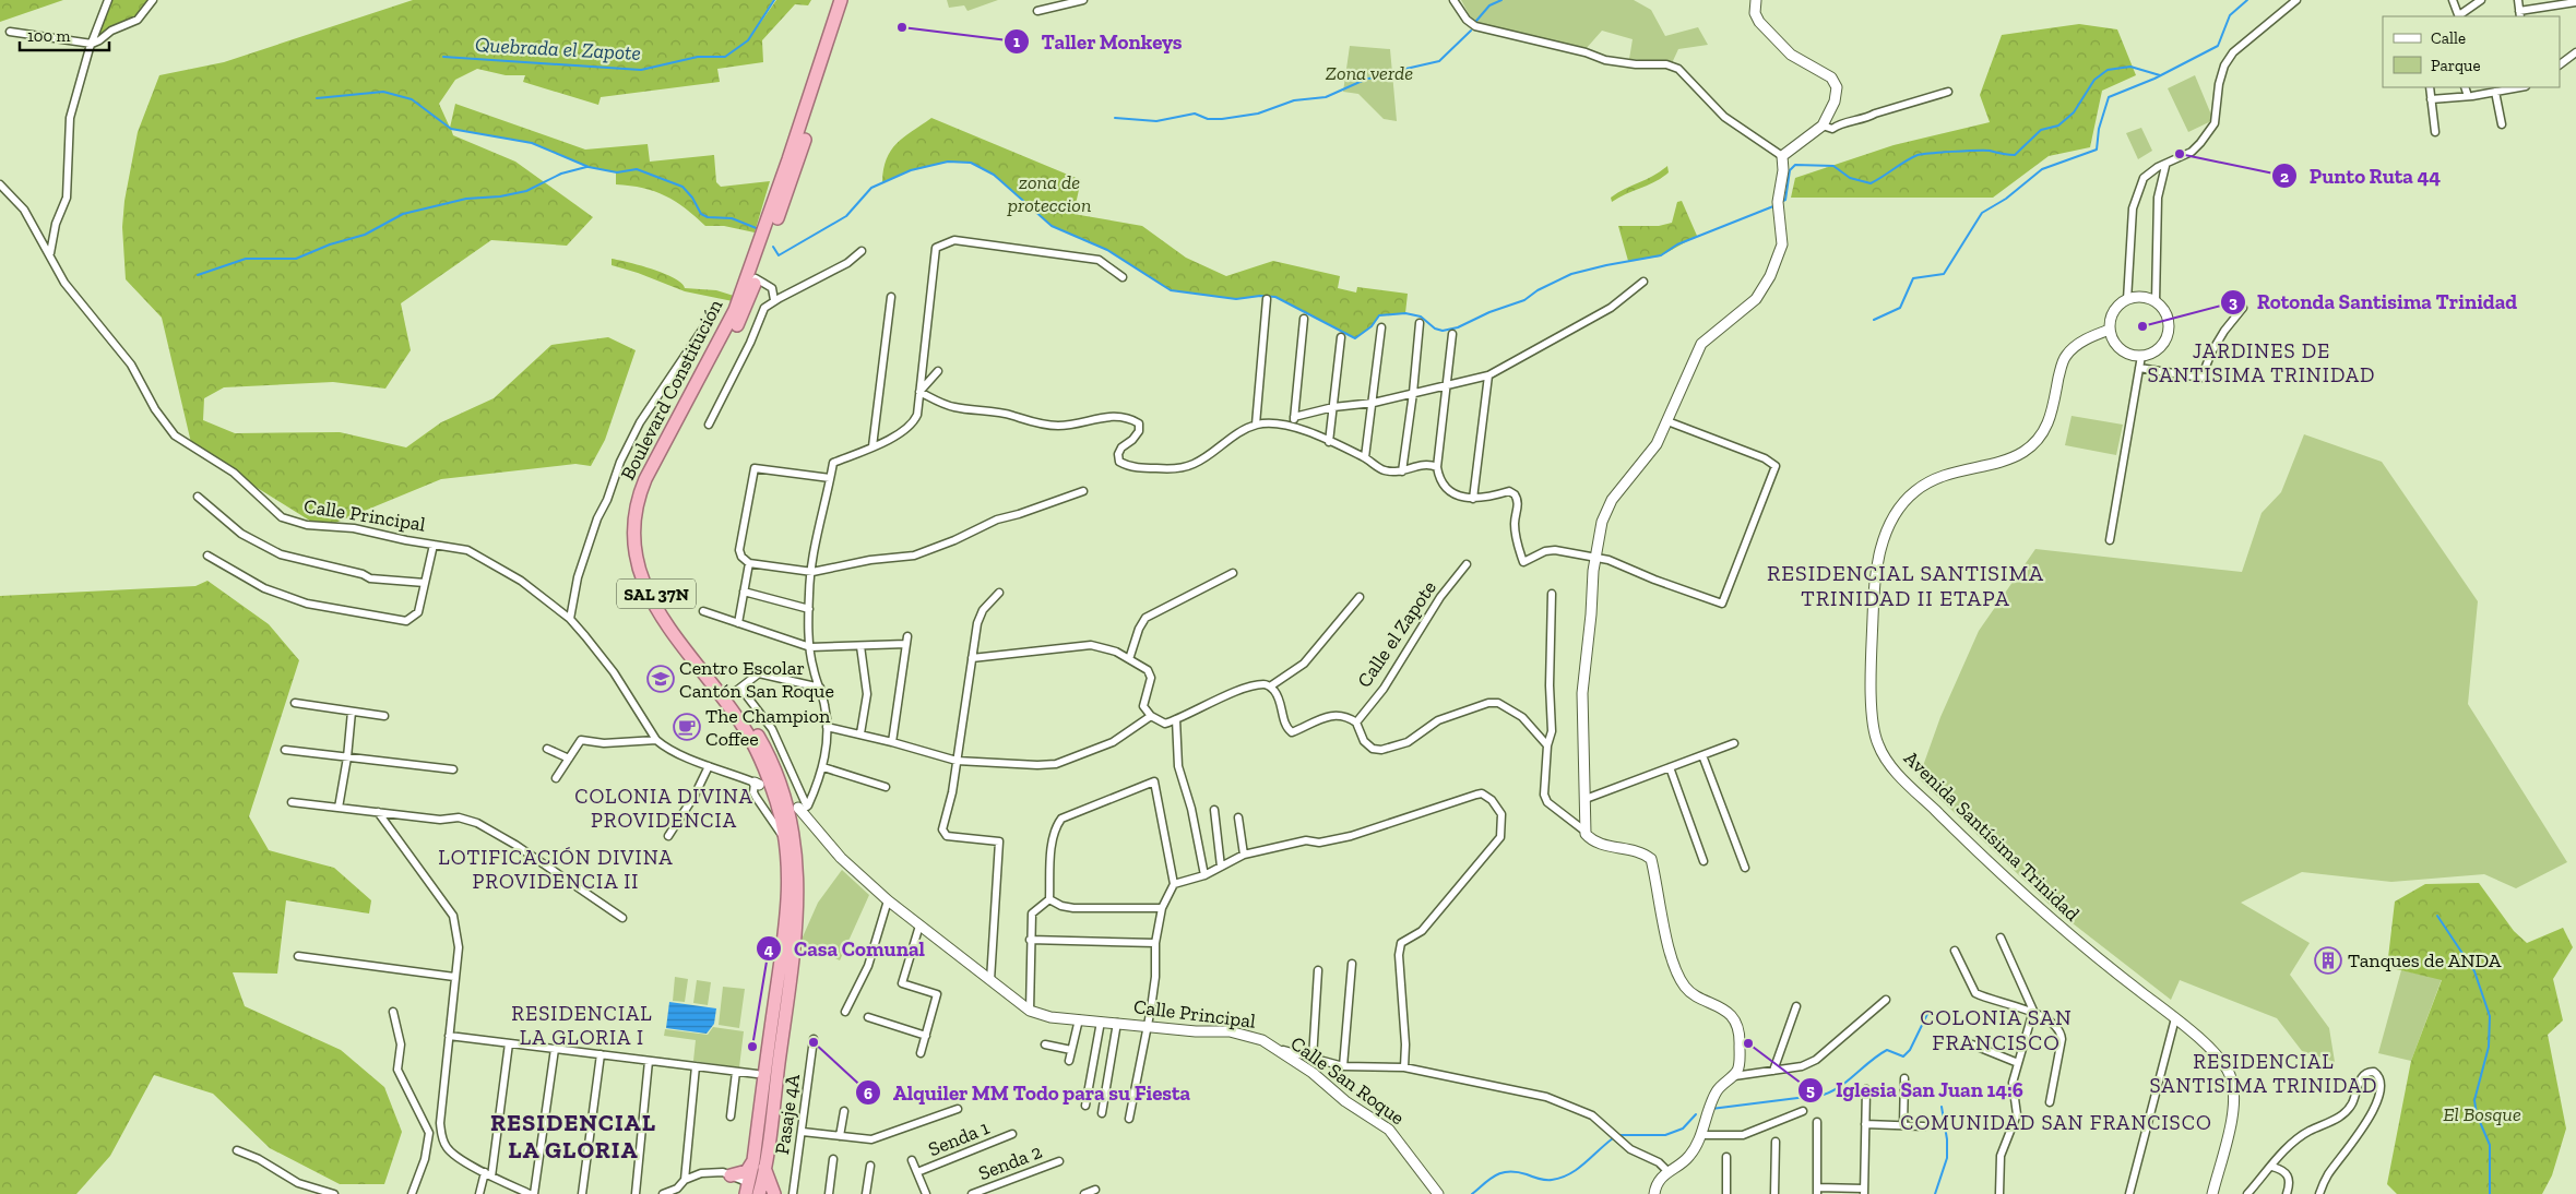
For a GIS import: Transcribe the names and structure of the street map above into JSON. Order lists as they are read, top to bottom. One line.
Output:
{"streets":{"highway":["Boulevard Constitución","SAL 37N"],"street":["Calle Principal","Calle el Zapote","Avenida Santísima Trinidad","Calle San Roque","Pasaje 4A","Senda 1","Senda 2"]},"crossings":[["Boulevard Constitución","Calle Principal"],["Calle Principal","Calle San Roque"]],"districts":["JARDINES DE SANTISIMA TRINIDAD","RESIDENCIAL SANTISIMA TRINIDAD II ETAPA","COLONIA DIVINA PROVIDENCIA","LOTIFICACIÓN DIVINA PROVIDENCIA II","RESIDENCIAL LA GLORIA I","COLONIA SAN FRANCISCO","RESIDENCIAL SANTISIMA TRINIDAD","RESIDENCIAL LA GLORIA","COMUNIDAD SAN FRANCISCO"],"water":["Quebrada el Zapote"],"parks":["Zona verde","zona de proteccion","El Bosque"],"places":{"other":["Taller Monkeys","Punto Ruta 44","Rotonda Santisima Trinidad","Alquiler MM Todo para su Fiesta","Iglesia San Juan 14:6","Casa Comunal"],"school or university":["Centro Escolar Cantón San Roque"],"cafe":["The Champion Coffee"],"building":["Tanques de ANDA"]},"legend":["Calle","Parque"],"scale_bar":"100 m"}
